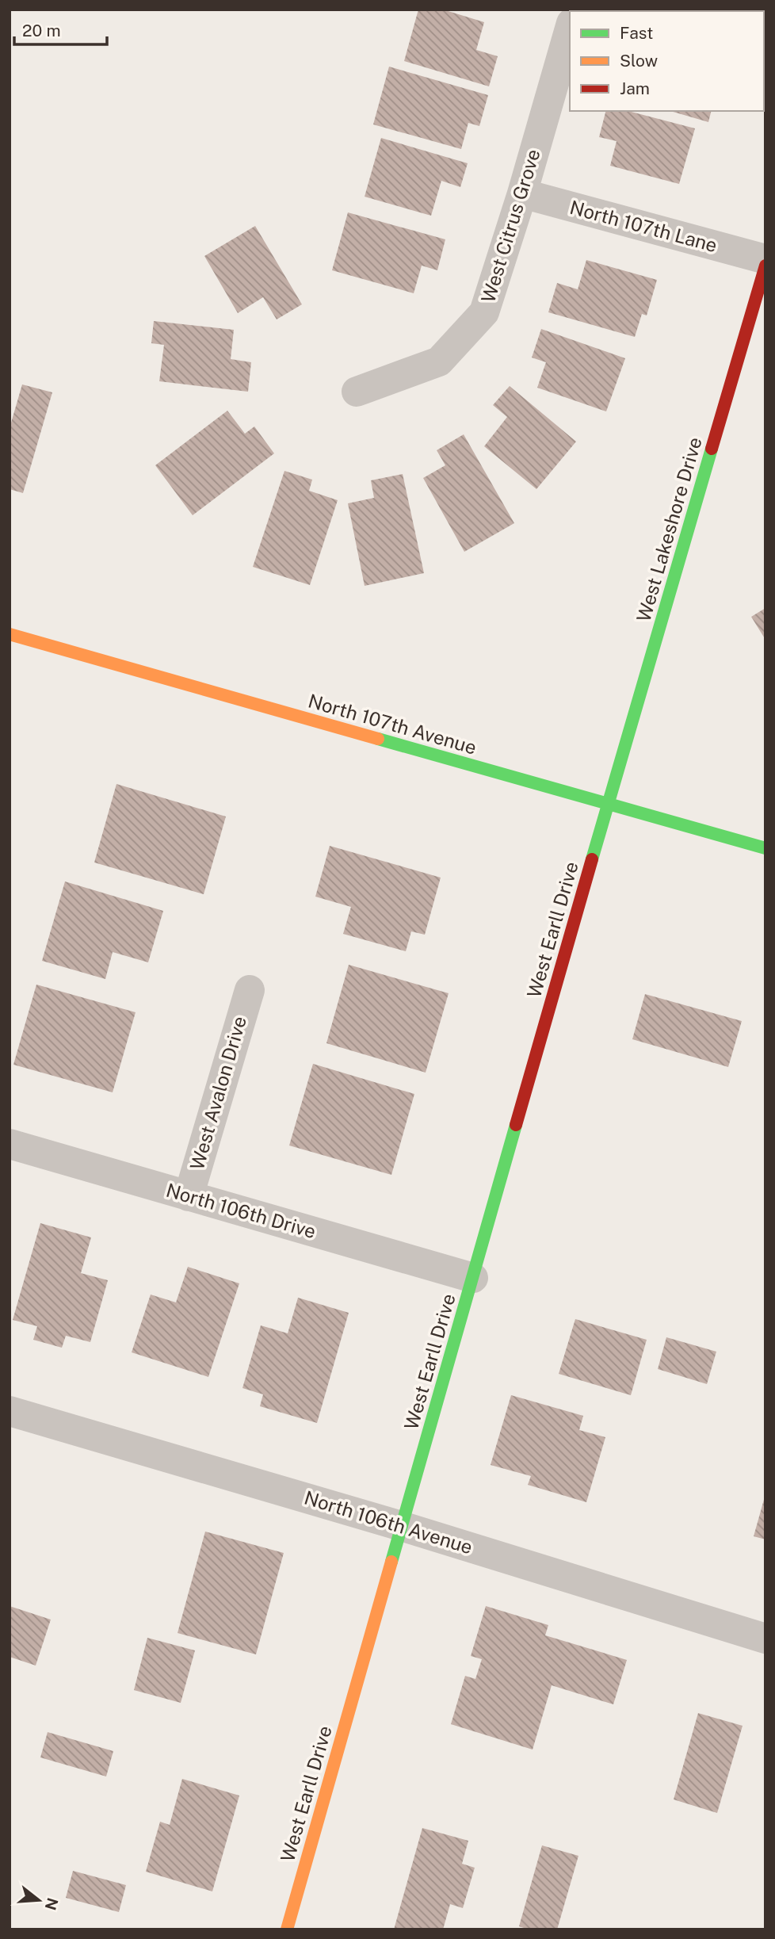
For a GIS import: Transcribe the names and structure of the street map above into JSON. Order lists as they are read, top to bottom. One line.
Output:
{"streets":{"street":["West Citrus Grove","North 107th Lane","West Lakeshore Drive","North 107th Avenue","West Earll Drive","West Avalon Drive","North 106th Drive","North 106th Avenue"]},"crossings":[["West Citrus Grove","North 107th Lane"],["West Lakeshore Drive","North 107th Avenue"],["West Lakeshore Drive","West Earll Drive"],["North 107th Avenue","West Earll Drive"],["West Earll Drive","North 106th Drive"],["West Earll Drive","North 106th Avenue"],["West Avalon Drive","North 106th Drive"]],"legend":["Fast","Slow","Jam"],"scale_bar":"20 m","north":"right"}
